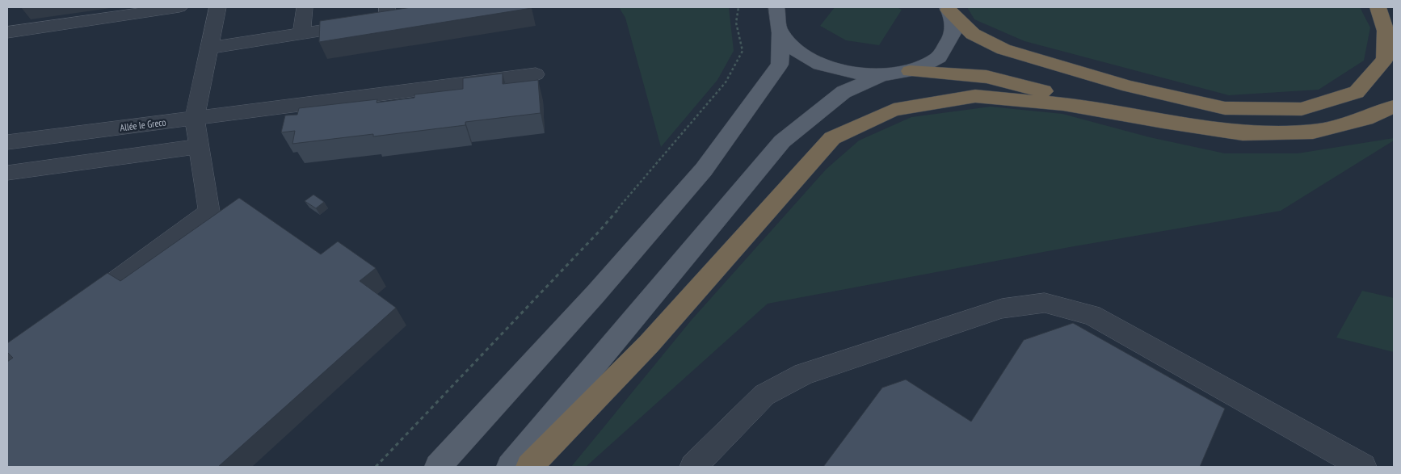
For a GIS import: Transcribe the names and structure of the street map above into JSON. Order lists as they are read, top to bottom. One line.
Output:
{"streets":{"street":["Allée le Greco"]}}
